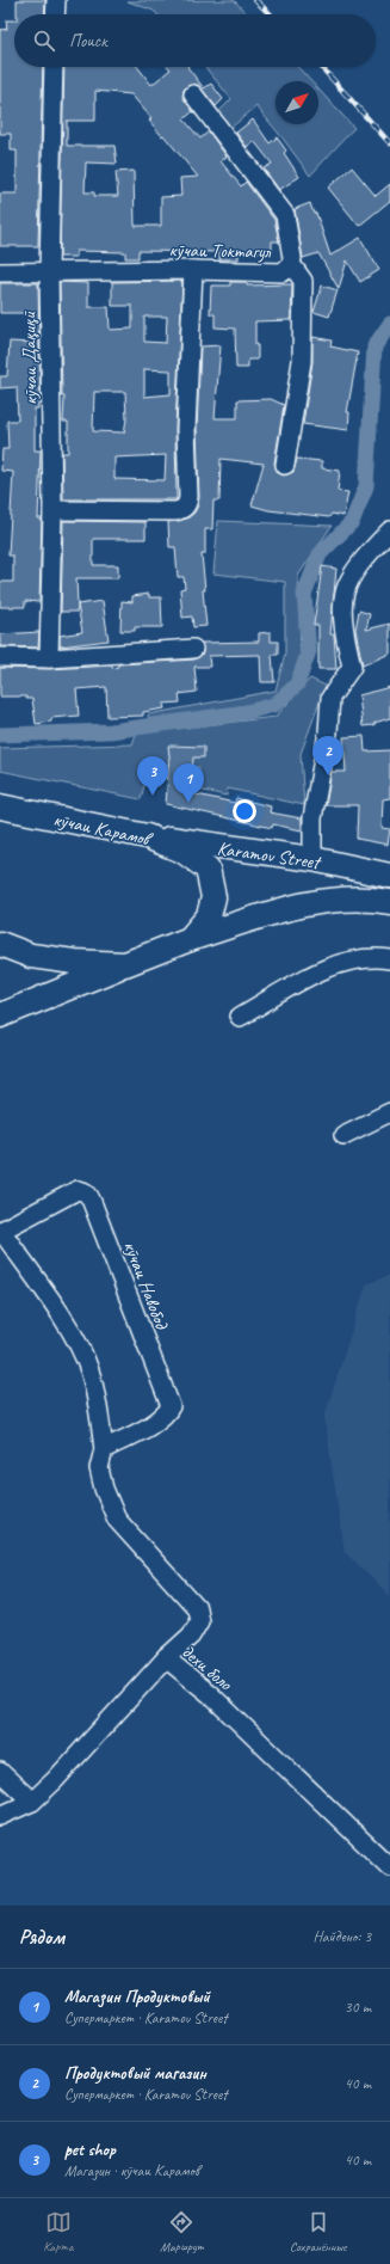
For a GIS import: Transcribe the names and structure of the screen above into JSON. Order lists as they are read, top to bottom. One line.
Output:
{"streets":{"main road":["кӯчаи Карамов","Karamov Street"],"street":["кӯчаи Токтагул","кӯчаи Дақиқӣ","кӯчаи Навобод","дехи боло"]},"crossings":[["кӯчаи Токтагул","кӯчаи Дақиқӣ"],["кӯчаи Карамов","Karamov Street"],["кӯчаи Навобод","дехи боло"]],"north":"top right","page":{"search":"Поиск","pins":["2","3","1"],"heading":["Рядом","Найдено: 3"],"list":[{"mark":"1","name":"Магазин Продуктовый","note":"Супермаркет · Karamov Street","value":"30 m"},{"mark":"2","name":"Продуктовый магазин","note":"Супермаркет · Karamov Street","value":"40 m"},{"mark":"3","name":"pet shop","note":"Магазин · кӯчаи Карамов","value":"40 m"}],"nav":["Карта","Маршрут","Сохранённые"]}}
